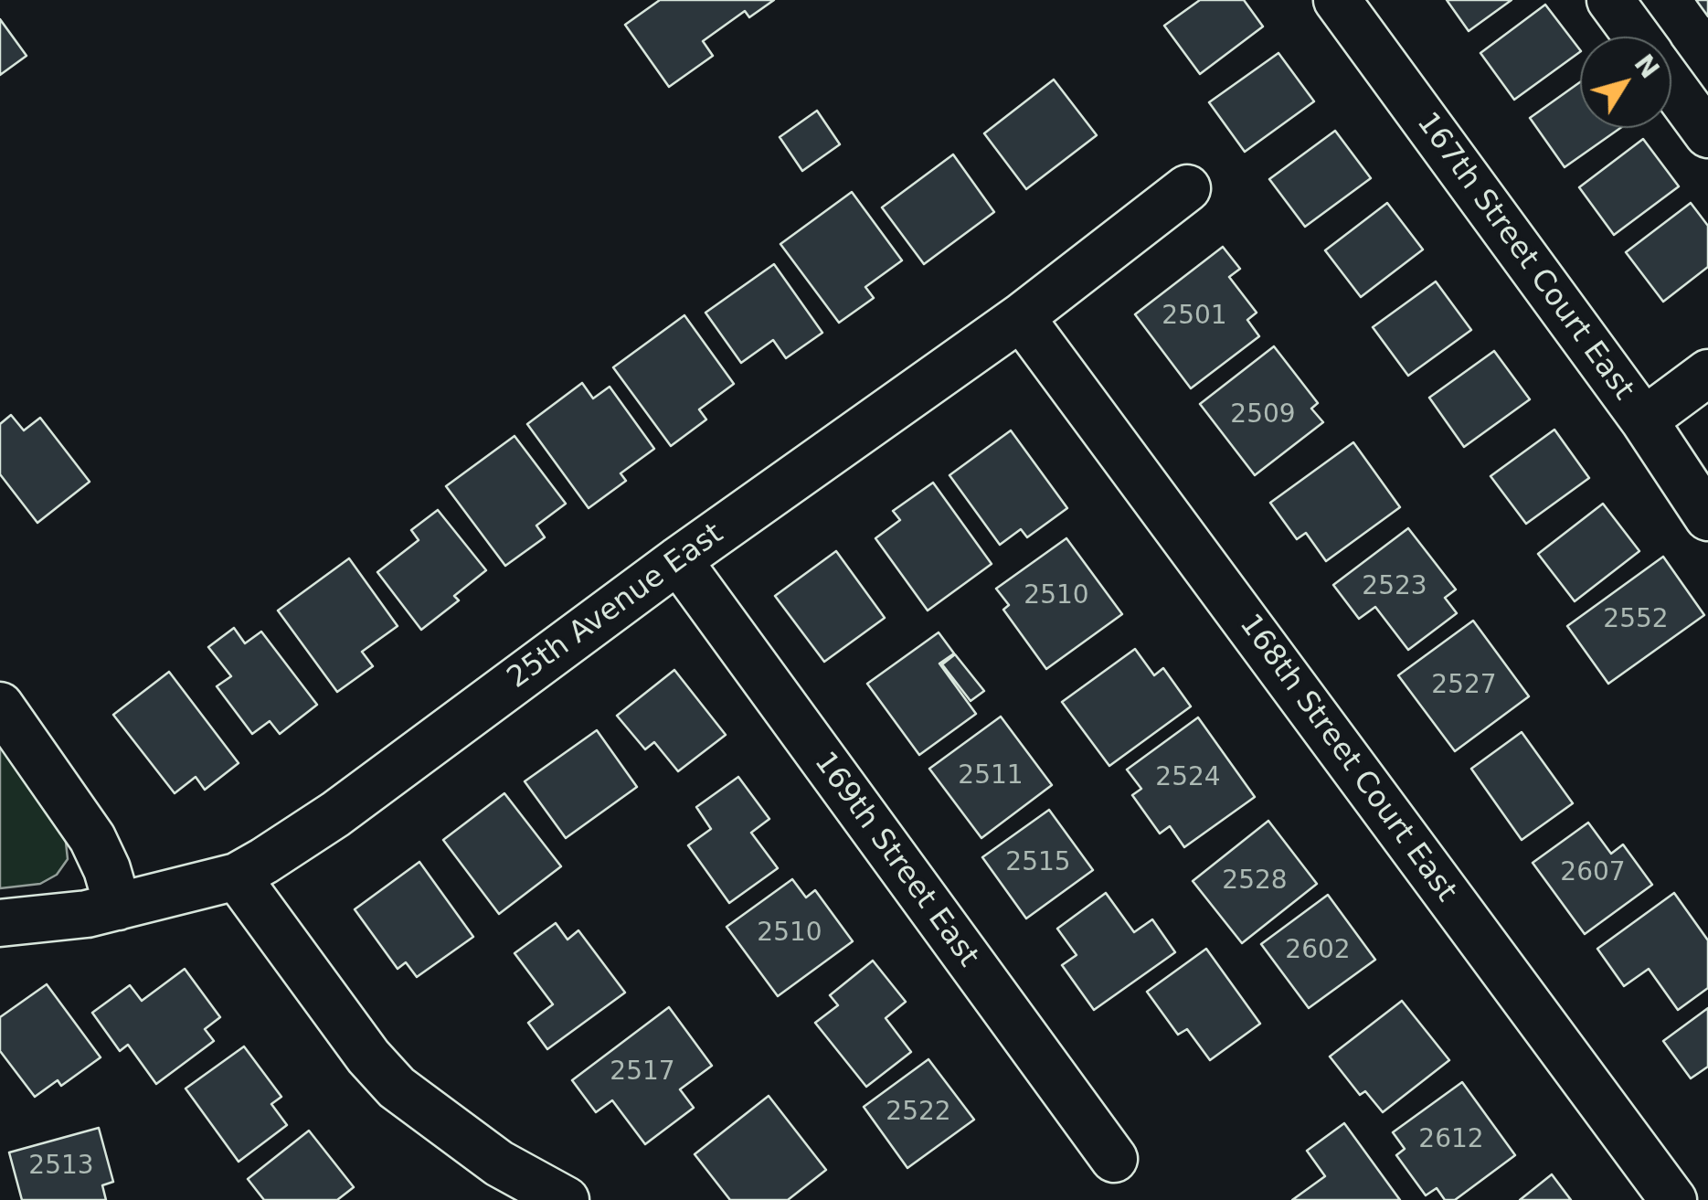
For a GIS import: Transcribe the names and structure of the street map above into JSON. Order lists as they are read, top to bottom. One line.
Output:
{"streets":{"street":["167th Street Court East","25th Avenue East","168th Street Court East","169th Street East"]},"crossings":[["25th Avenue East","168th Street Court East"],["25th Avenue East","169th Street East"]],"house_numbers":["2501","2509","2523","2510","2552","2527","2511","2524","2515","2607","2528","2510","2602","2517","2522","2612","2513"],"north":"top right"}
